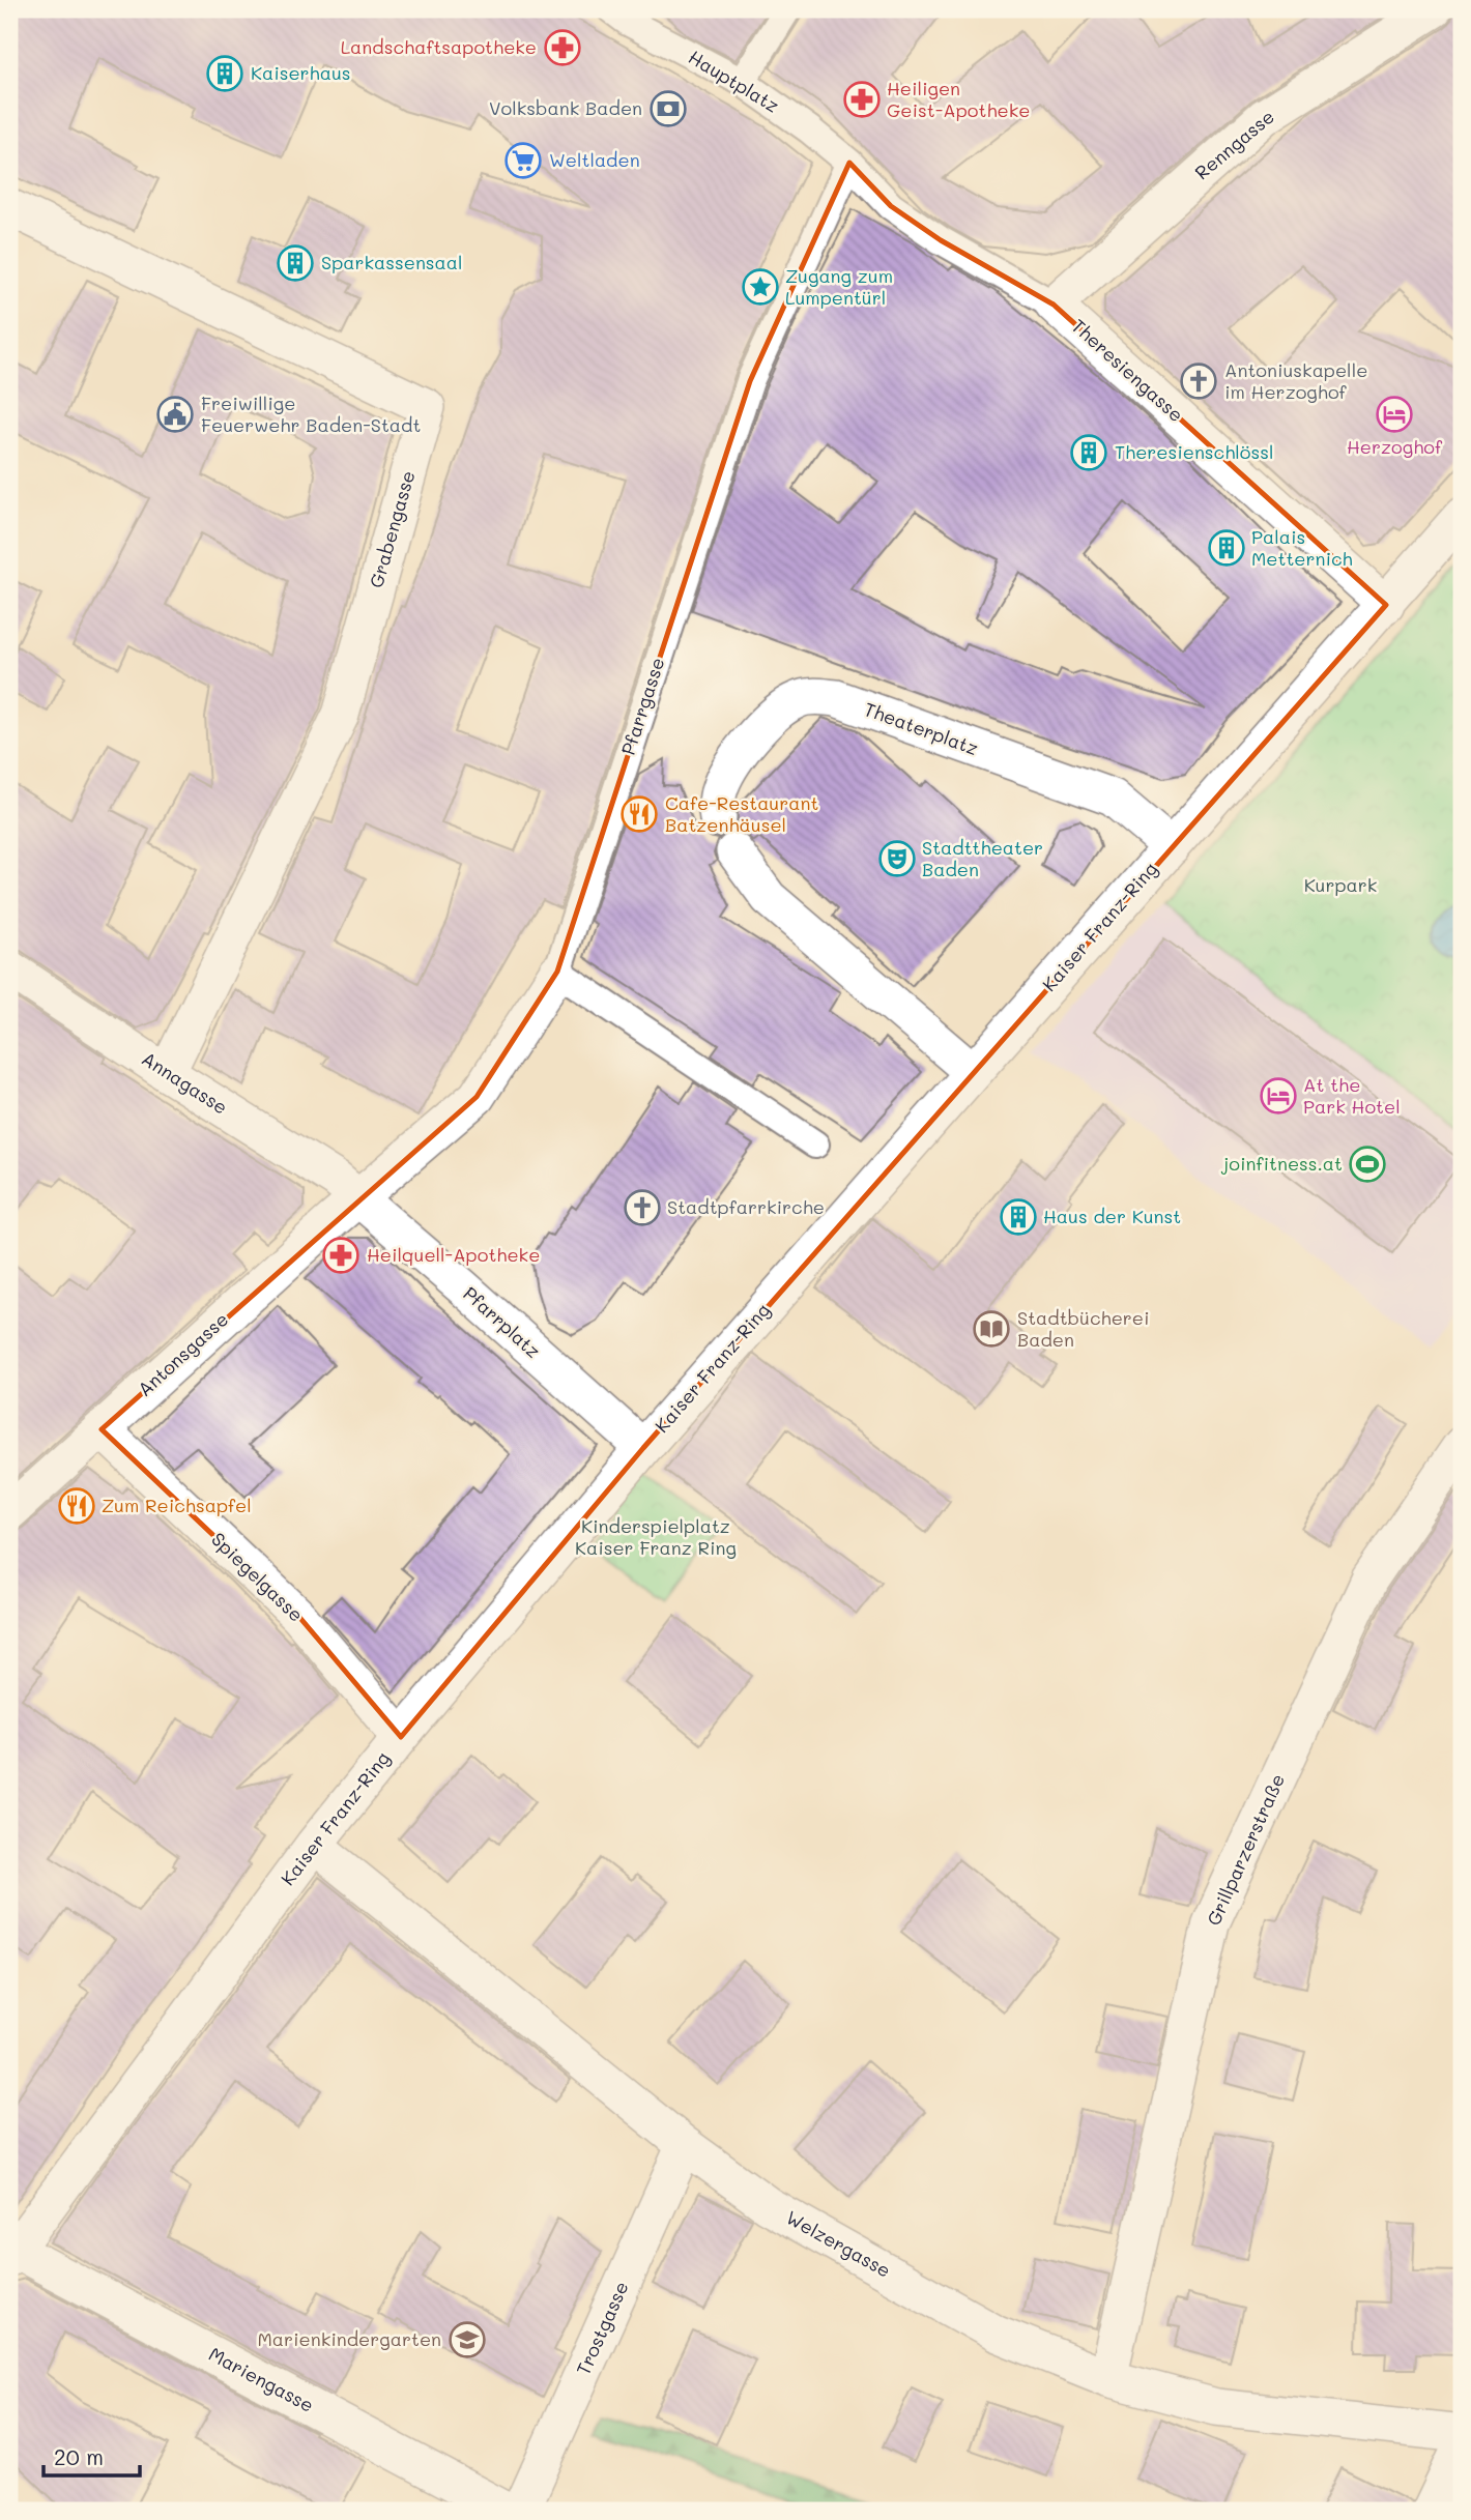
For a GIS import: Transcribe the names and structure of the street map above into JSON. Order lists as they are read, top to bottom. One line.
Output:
{"streets":{"street":["Hauptplatz","Renngasse","Theresiengasse","Grabengasse","Pfarrgasse","Theaterplatz","Kaiser Franz-Ring","Annagasse","Pfarrplatz","Antonsgasse","Spiegelgasse","Grillparzerstraße","Welzergasse","Trostgasse","Mariengasse"]},"crossings":[["Hauptplatz","Theresiengasse"],["Hauptplatz","Pfarrgasse"],["Renngasse","Theresiengasse"],["Theresiengasse","Pfarrgasse"],["Theresiengasse","Kaiser Franz-Ring"],["Grabengasse","Annagasse"],["Pfarrgasse","Annagasse"],["Pfarrgasse","Pfarrplatz"],["Pfarrgasse","Antonsgasse"],["Theaterplatz","Kaiser Franz-Ring"],["Kaiser Franz-Ring","Pfarrplatz"],["Kaiser Franz-Ring","Spiegelgasse"],["Kaiser Franz-Ring","Welzergasse"],["Kaiser Franz-Ring","Mariengasse"],["Annagasse","Pfarrplatz"],["Annagasse","Antonsgasse"],["Pfarrplatz","Antonsgasse"],["Antonsgasse","Spiegelgasse"],["Grillparzerstraße","Welzergasse"],["Welzergasse","Trostgasse"]],"parks":["Kurpark","Kinderspielplatz Kaiser Franz Ring"],"places":{"pharmacy":["Landschaftsapotheke","Heiligen Geist-Apotheke","Heilquell-Apotheke"],"building":["Kaiserhaus","Sparkassensaal","Theresienschlössl","Palais Metternich","Haus der Kunst"],"bank":["Volksbank Baden"],"supermarket":["Weltladen"],"place":["Zugang zum Lumpentürl"],"church":["Antoniuskapelle im Herzoghof","Stadtpfarrkirche"],"public building":["Freiwillige Feuerwehr Baden-Stadt"],"hotel":["Herzoghof","At the Park Hotel"],"restaurant":["Cafe-Restaurant Batzenhäusel","Zum Reichsapfel"],"theatre":["Stadttheater Baden"],"sports":["joinfitness.at"],"library":["Stadtbücherei Baden"],"school or university":["Marienkindergarten"]},"scale_bar":"20 m"}
